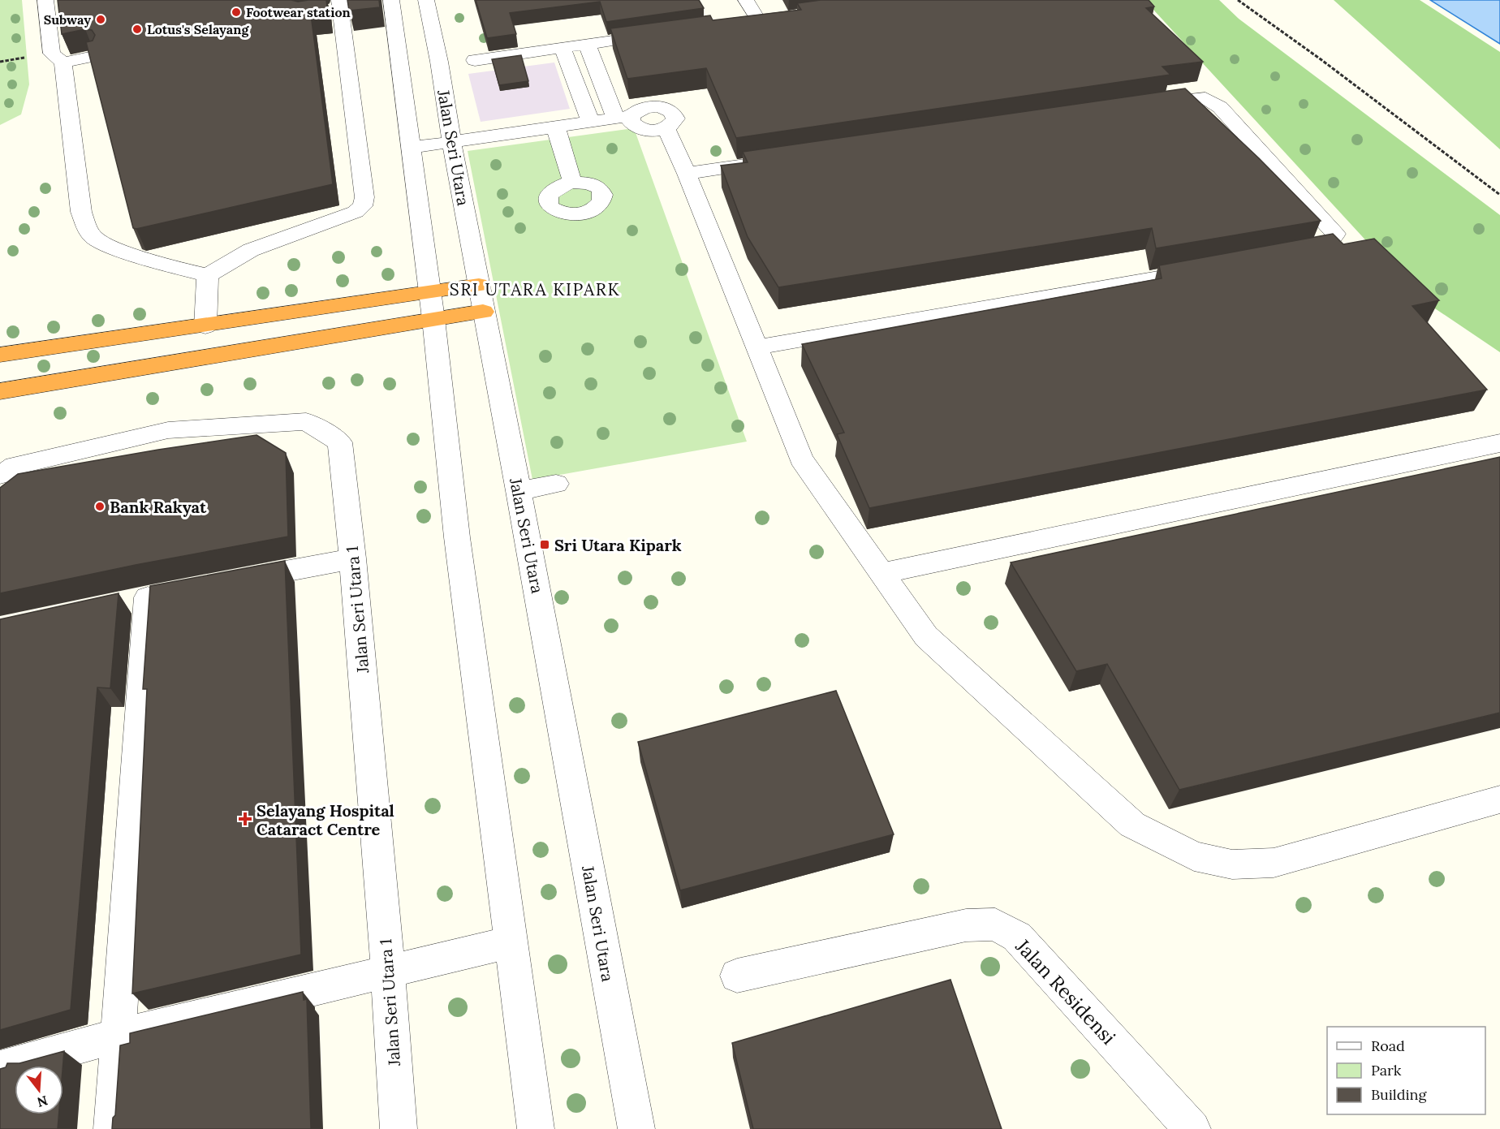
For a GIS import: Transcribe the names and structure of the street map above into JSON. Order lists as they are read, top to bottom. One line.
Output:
{"streets":{"street":["Jalan Seri Utara","Jalan Seri Utara 1","Jalan Residensi"]},"districts":["SRI UTARA KIPARK"],"places":{"other":["Footwear station","Subway","Lotus's Selayang","Bank Rakyat"],"transit":["Sri Utara Kipark"],"health":["Selayang Hospital Cataract Centre"]},"legend":["Road","Park","Building"],"north":"bottom"}
